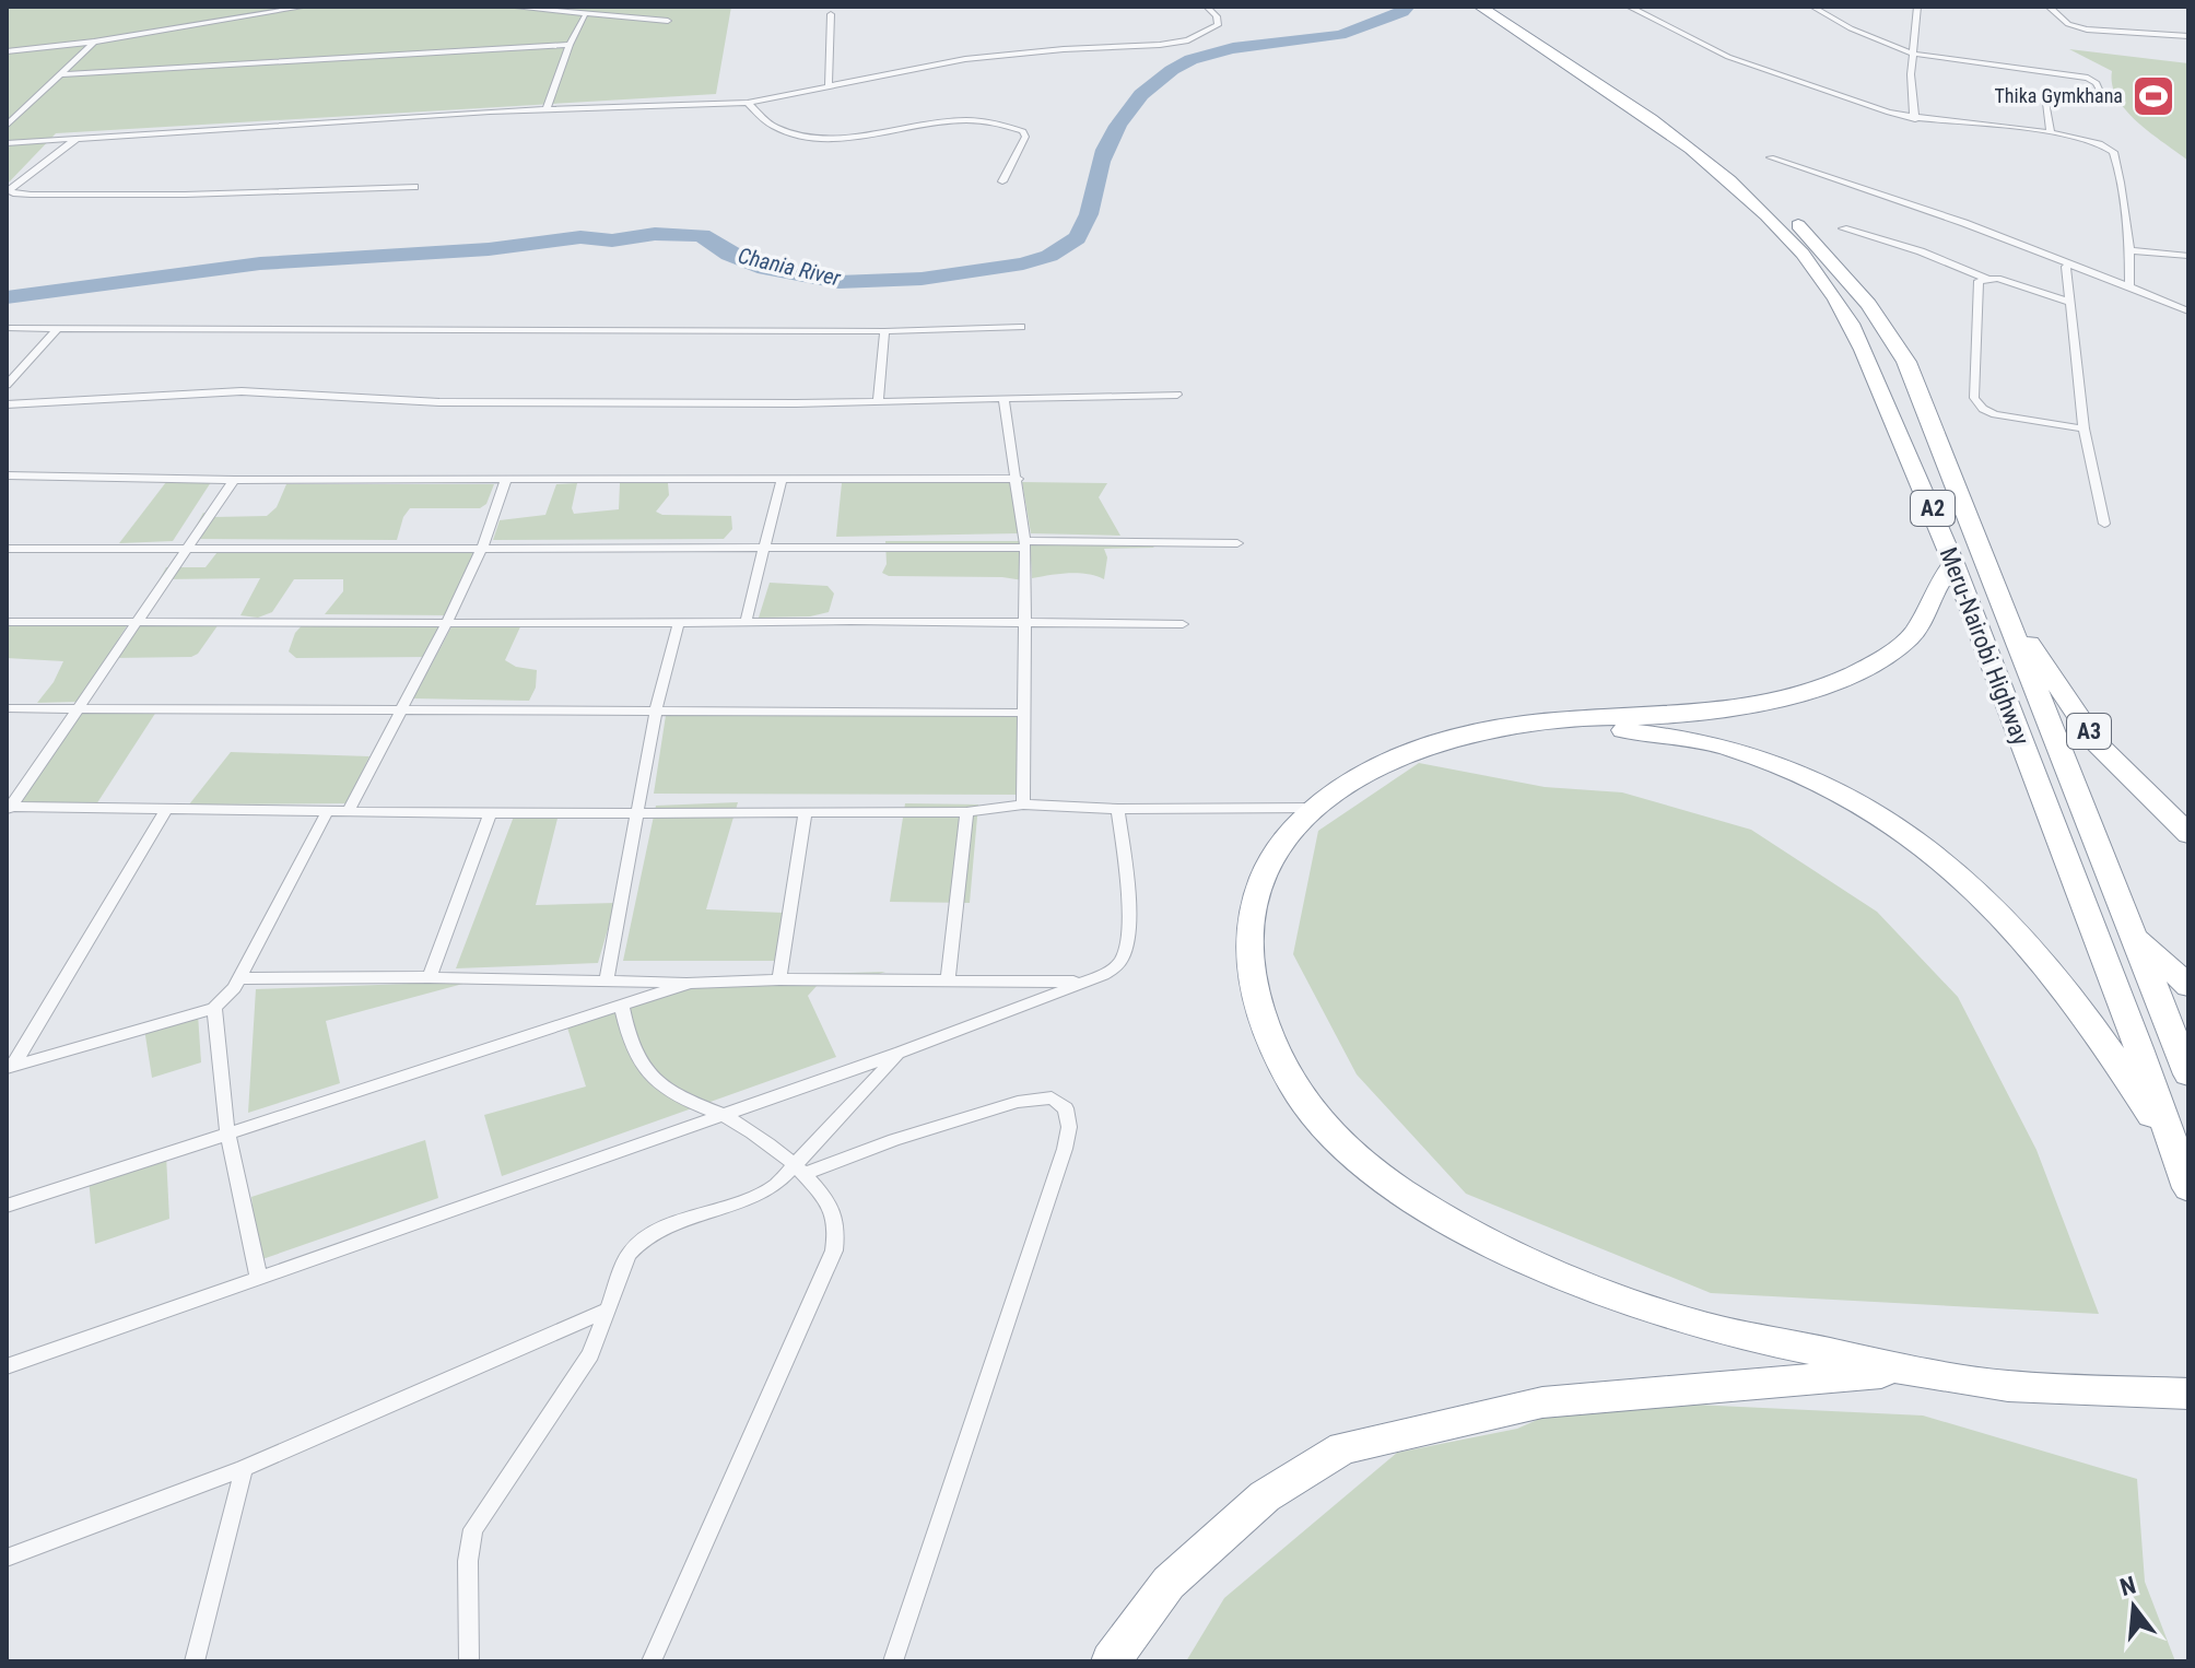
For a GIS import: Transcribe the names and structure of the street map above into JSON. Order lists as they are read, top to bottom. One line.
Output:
{"streets":{"highway":["A2","Meru-Nairobi Highway","A3"]},"crossings":[["Meru-Nairobi Highway","A3"]],"water":["Chania River"],"places":{"sports":["Thika Gymkhana"]},"north":"top"}
